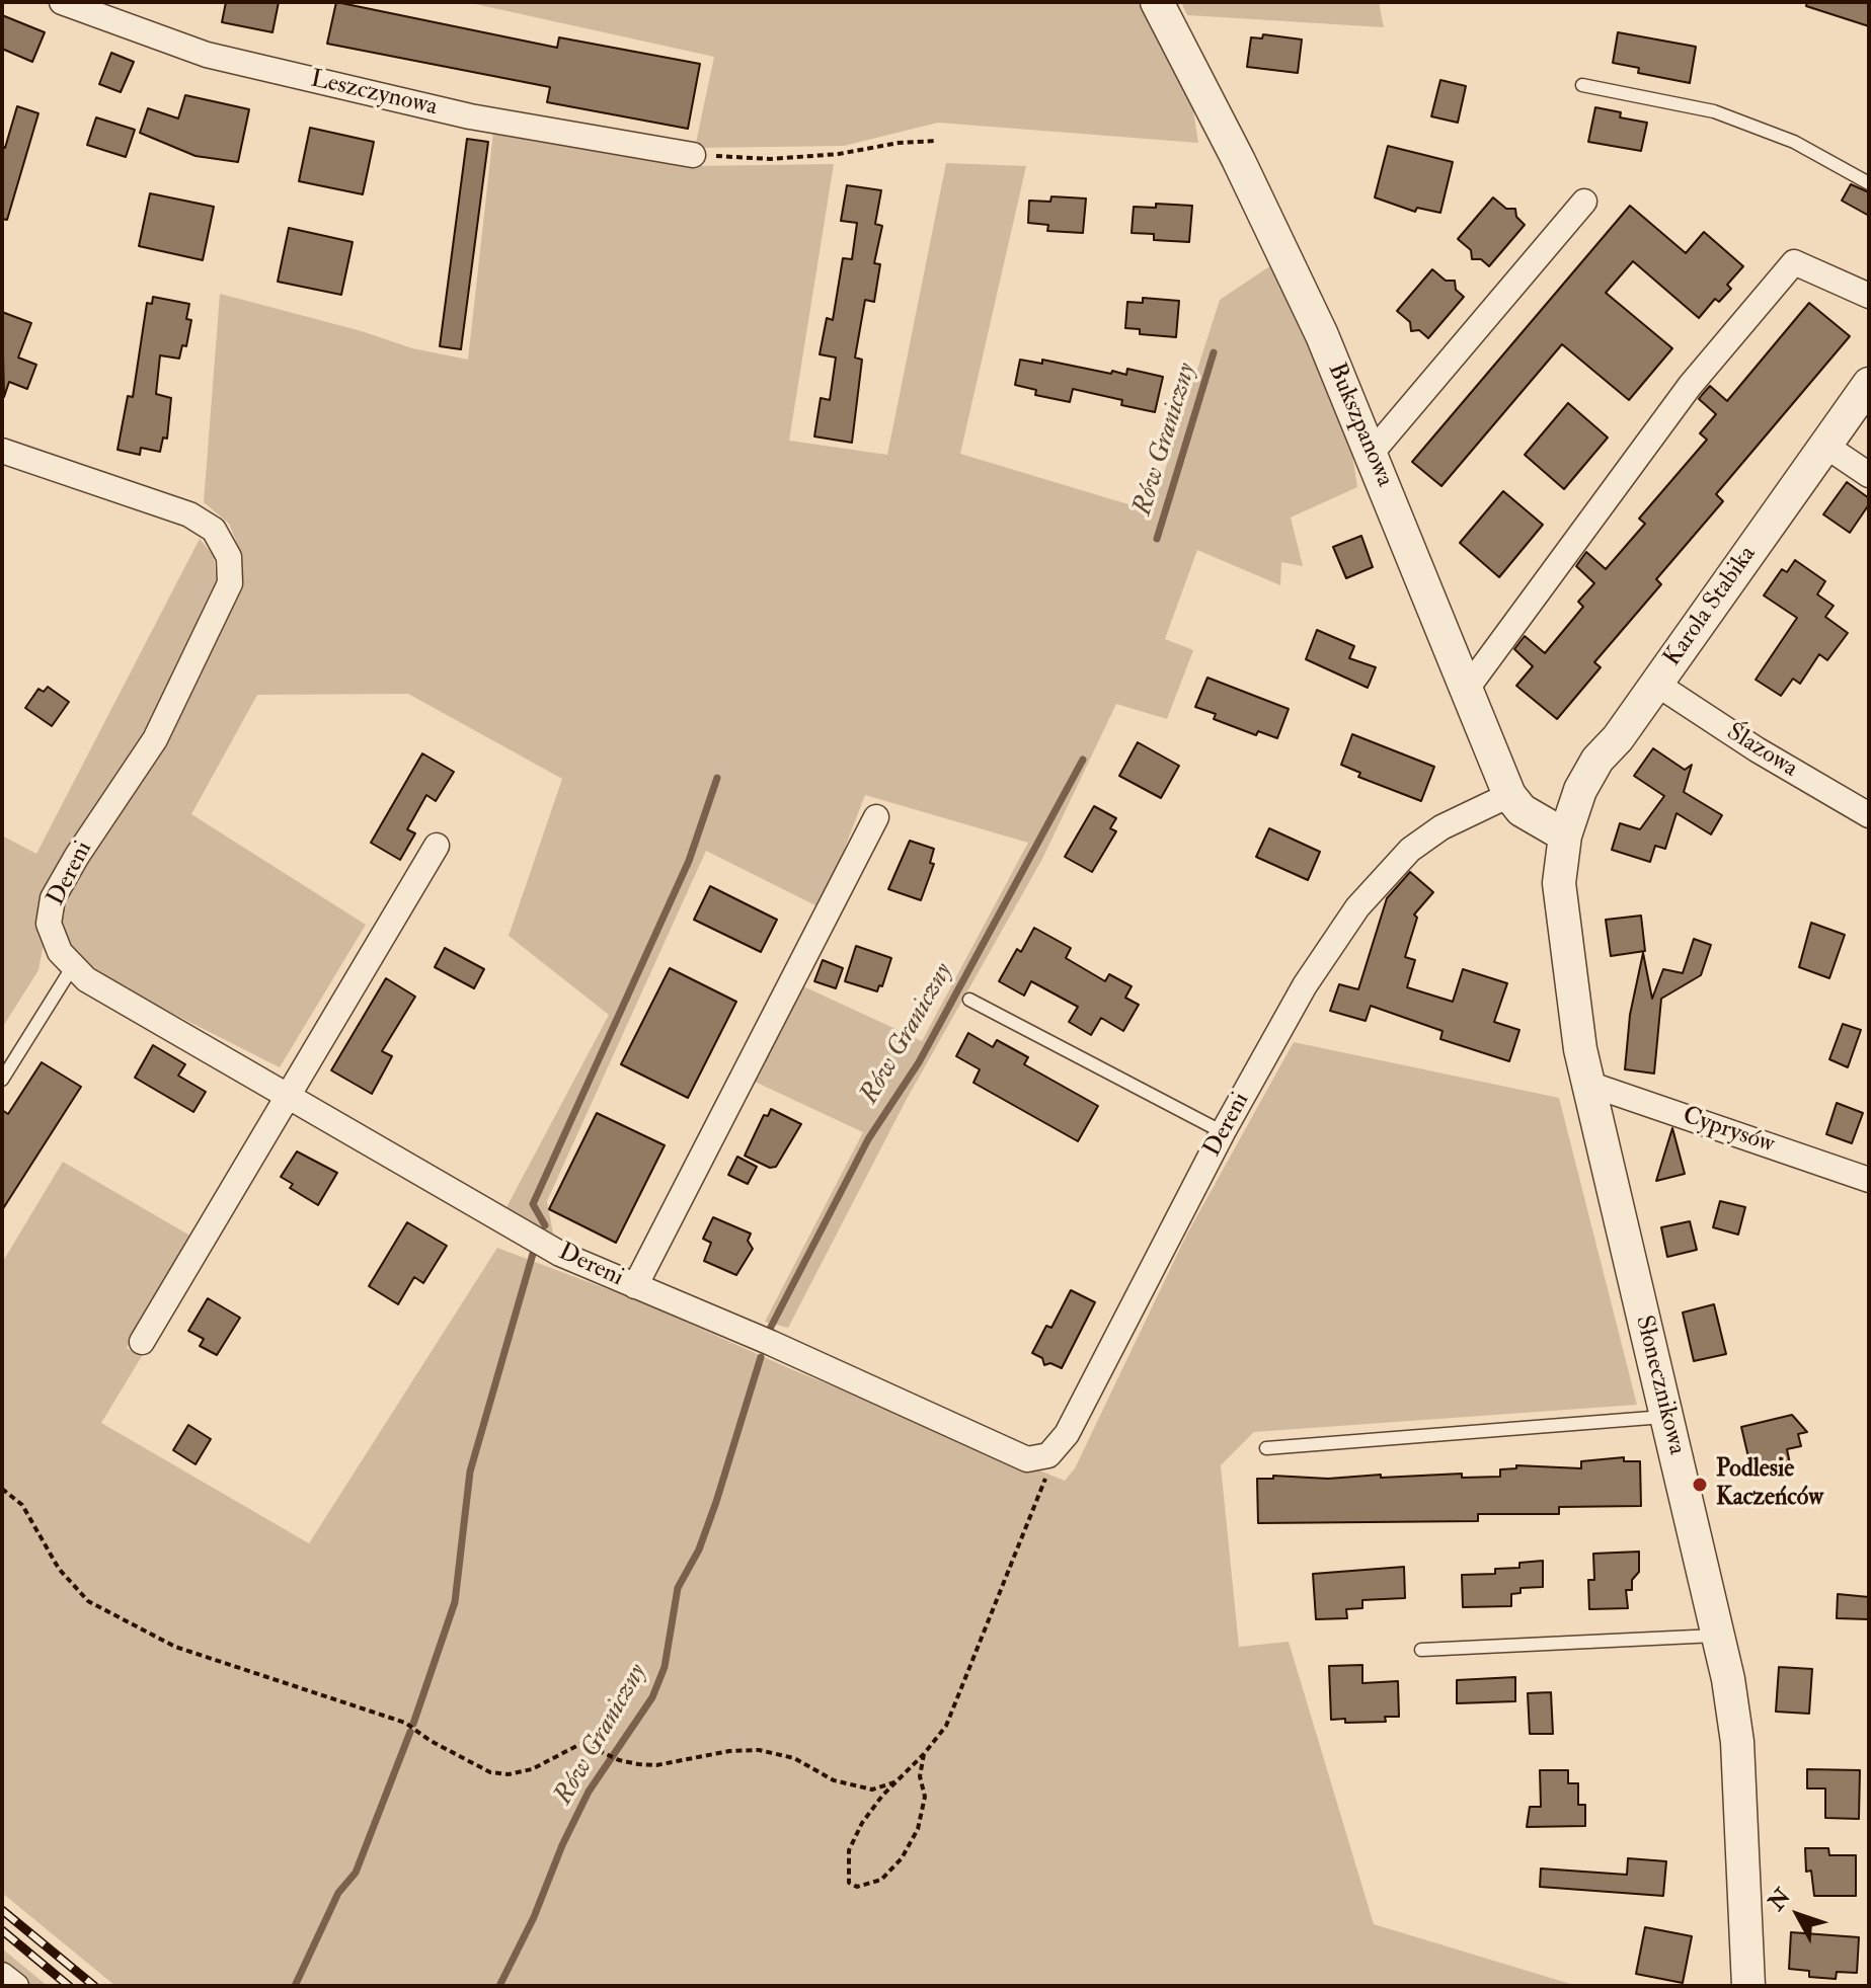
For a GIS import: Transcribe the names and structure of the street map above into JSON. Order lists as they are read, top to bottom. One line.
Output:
{"streets":{"street":["Leszczynowa","Bukszpanowa","Karola Stabika","Ślazowa","Dereni","Cyprysów","Słonecznikowa"]},"crossings":[["Bukszpanowa","Karola Stabika"],["Bukszpanowa","Dereni"],["Bukszpanowa","Słonecznikowa"],["Karola Stabika","Ślazowa"],["Karola Stabika","Słonecznikowa"],["Cyprysów","Słonecznikowa"]],"water":["Rów Graniczny"],"places":["Podlesie Kaczeńców"],"north":"top left"}
